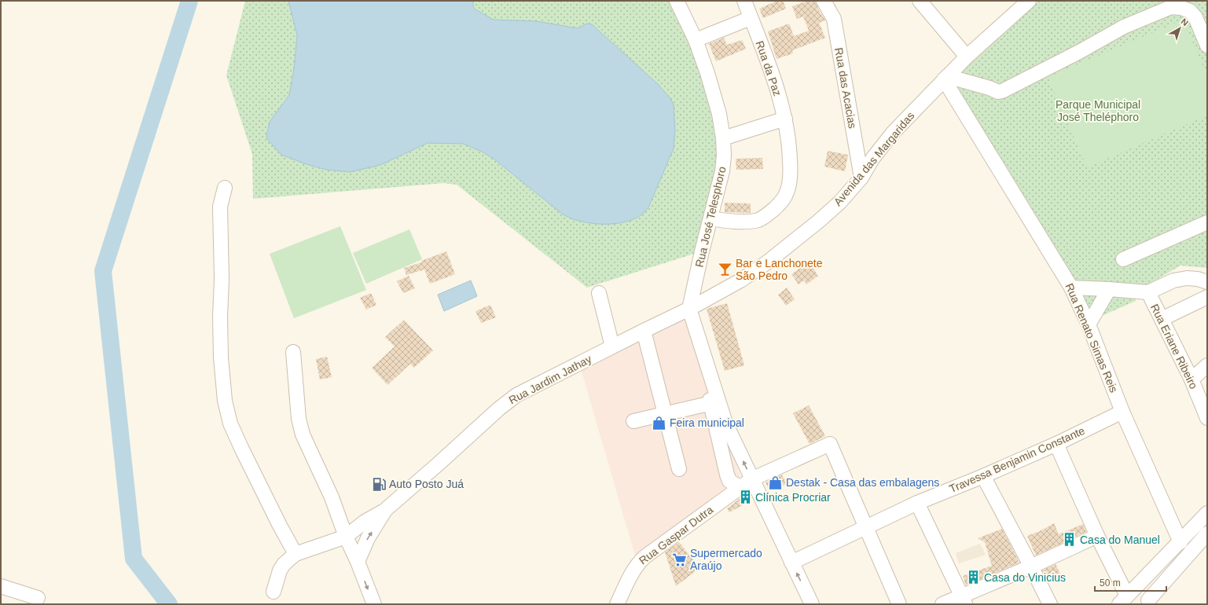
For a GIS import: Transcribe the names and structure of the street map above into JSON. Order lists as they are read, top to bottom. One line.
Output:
{"streets":{"street":["Rua da Paz","Rua das Acacias","Avenida das Margaridas","Rua José Telesphoro","Rua Renato Simas Reis","Rua Eriane Ribeiro","Rua Jardim Jathay","Travessa Benjamin Constante","Rua Gaspar Dutra"]},"crossings":[["Rua da Paz","Rua José Telesphoro"],["Rua das Acacias","Avenida das Margaridas"],["Avenida das Margaridas","Rua José Telesphoro"],["Avenida das Margaridas","Rua Renato Simas Reis"],["Avenida das Margaridas","Rua Jardim Jathay"],["Rua José Telesphoro","Rua Jardim Jathay"],["Rua Renato Simas Reis","Travessa Benjamin Constante"],["Travessa Benjamin Constante","Rua Gaspar Dutra"]],"parks":["Parque Municipal José Theléphoro"],"places":{"bar":["Bar e Lanchonete São Pedro"],"shop":["Feira municipal","Destak - Casa das embalagens"],"fuel station":["Auto Posto Juá"],"building":["Clínica Procriar","Casa do Manuel","Casa do Vinicius"],"supermarket":["Supermercado Araújo"]},"scale_bar":"50 m","north":"top right"}
